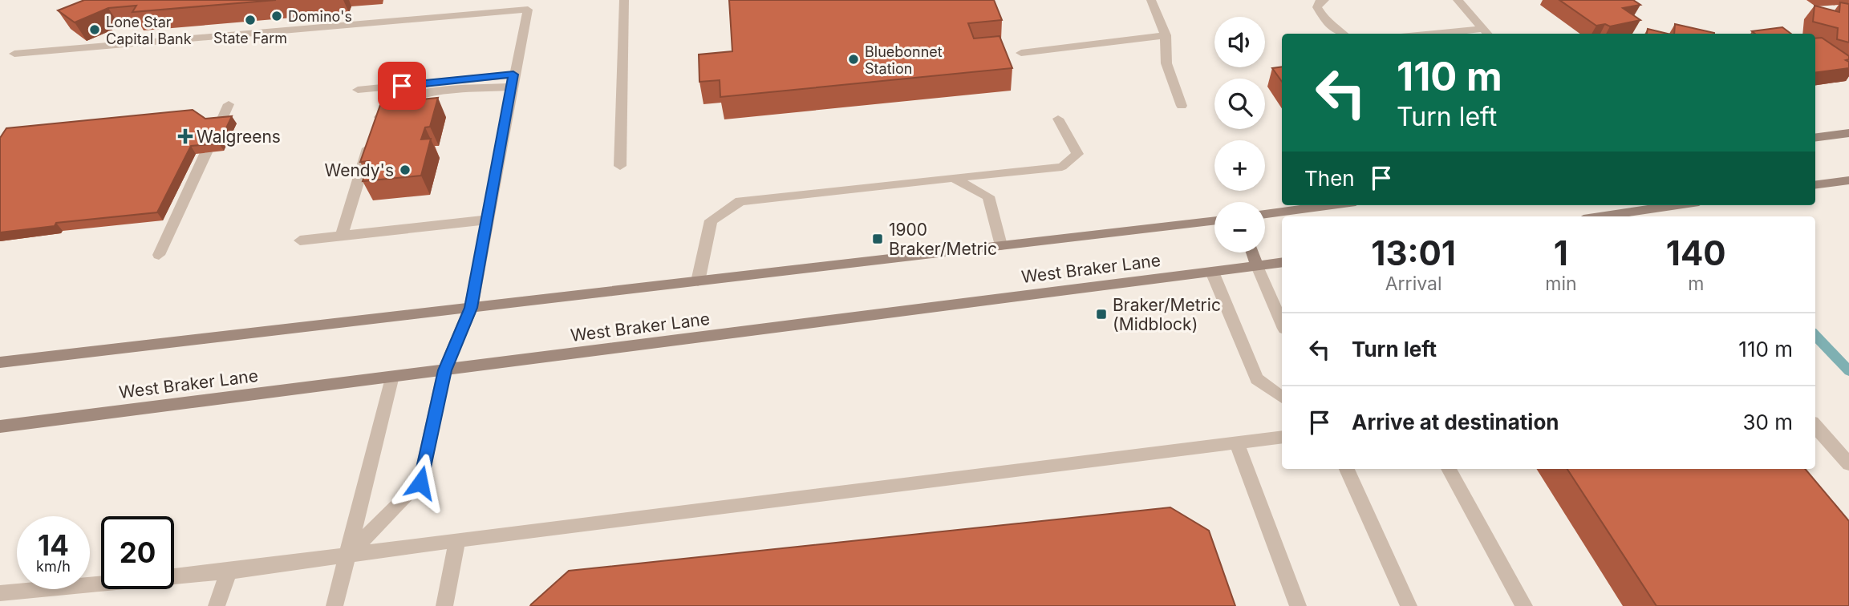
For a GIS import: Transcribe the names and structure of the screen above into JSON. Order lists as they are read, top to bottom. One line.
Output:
{"streets":{"main road":["West Braker Lane"]},"places":{"other":["Domino's","State Farm","Lone Star Capital Bank","Bluebonnet Station","Wendy's"],"health":["Walgreens"],"transit":["1900 Braker/Metric","Braker/Metric (Midblock)"]},"page":{"map_buttons":["+","−"],"turn":["110 m","Turn left"],"then":"Then","eta":["13:01","Arrival","1","min","140","m"],"list":[{"name":"Turn left","value":"110 m"},{"name":"Arrive at destination","value":"30 m"}],"speed":"14 km/h","limit":"20"}}
